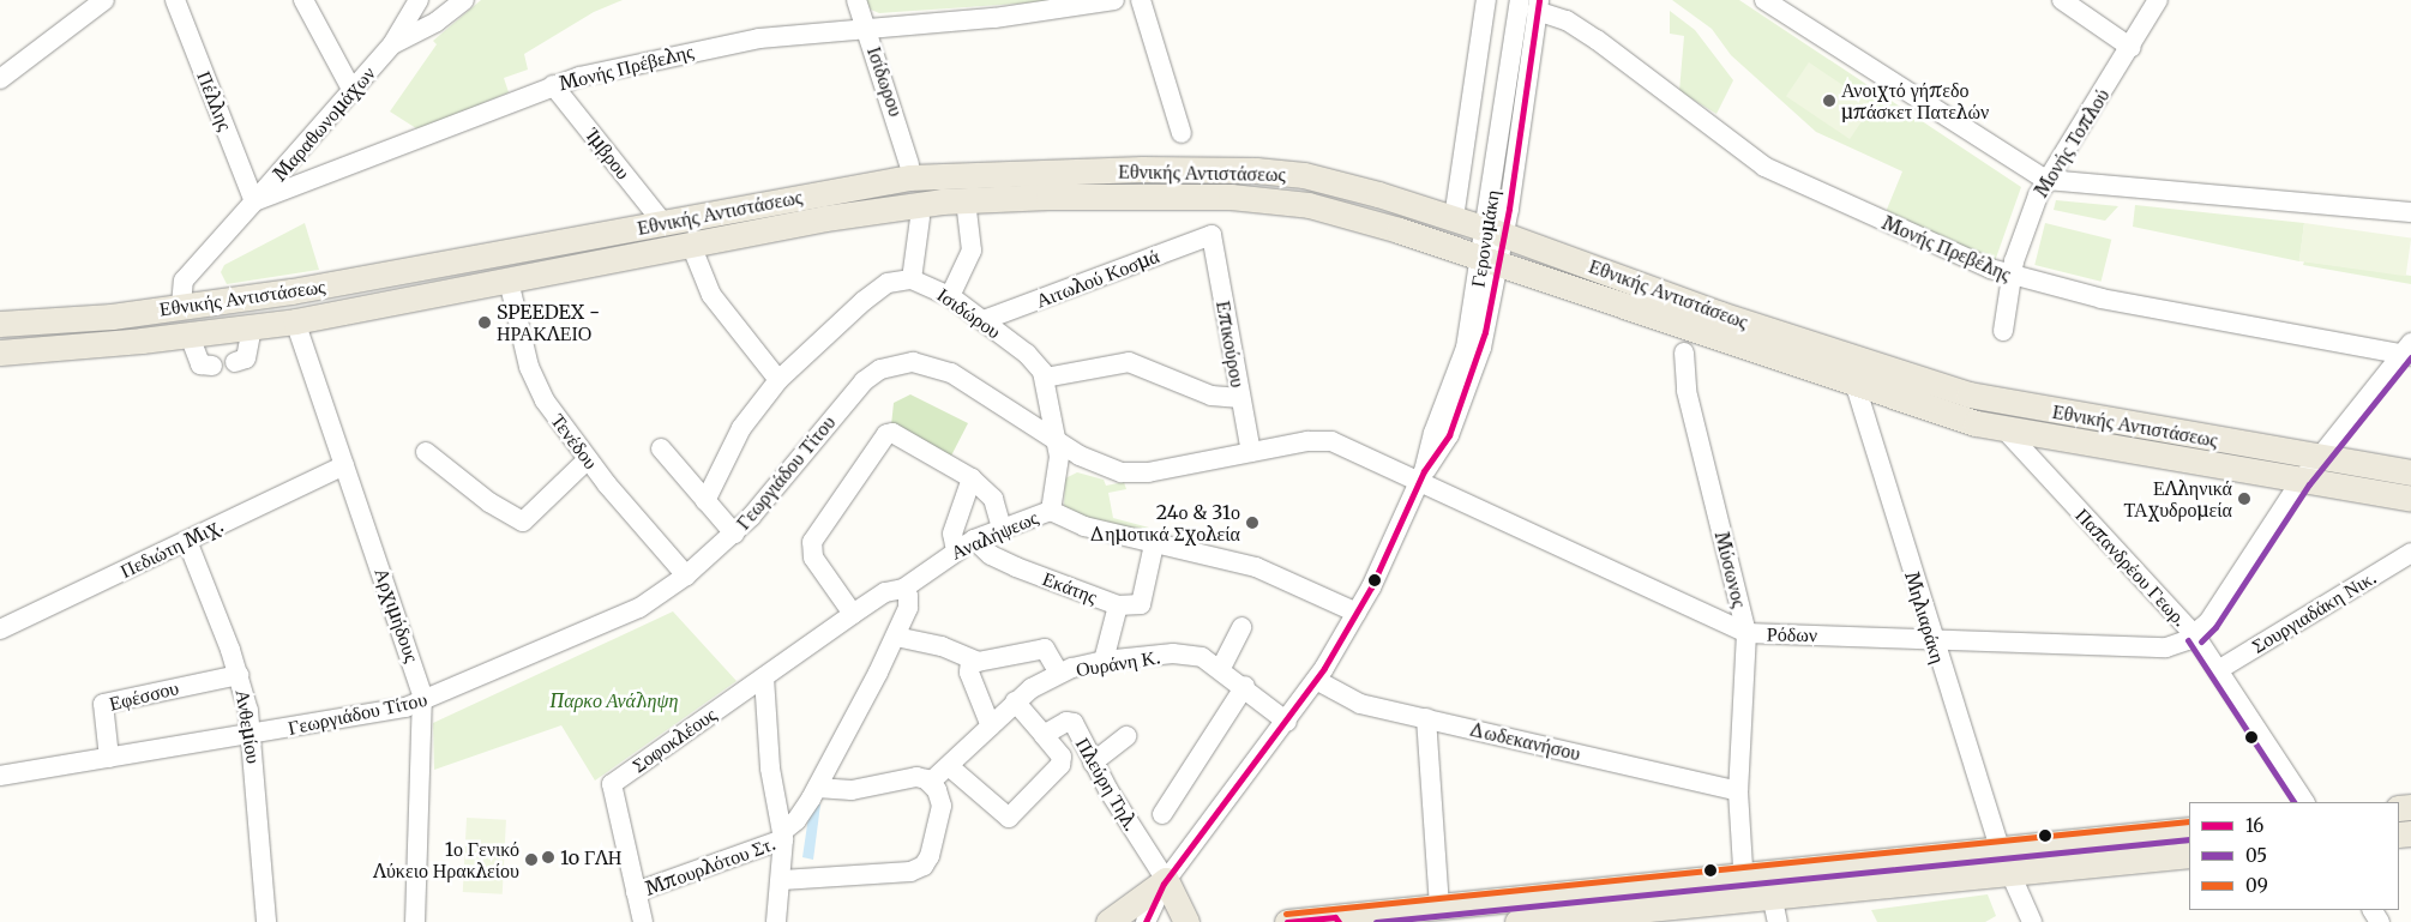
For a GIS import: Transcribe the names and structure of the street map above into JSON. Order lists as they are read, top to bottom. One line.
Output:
{"streets":{"main road":["Εθνικής Αντιστάσεως"],"street":["Μονής Πρέβελης","Ισίδωρου","Πέλλης","Μαραθωνομάχων","Μονής Τοπλού","Ίμβρου","Γερονυμάκη","Μονής Πρεβέλης","Αιτωλού Κοσμά","Ισιδώρου","Επικούρου","Τενέδου","Γεωργιάδου Τίτου","Αναλήψεως","Πεδιώτη Μιχ.","Παπανδρέου Γεωρ.","Μύσωνος","Εκάτης","Σουργιαδάκη Νικ.","Αρχιμήδους","Μηλιαράκη","Ρόδων","Ουράνη Κ.","Εφέσσου","Ανθεμίου","Σοφοκλέους","Δωδεκανήσου","Πλεύρη Τηλ.","Μπουρλότου Στ."]},"crossings":[["Μονής Πρέβελης","Ισίδωρου"],["Μονής Πρέβελης","Πέλλης"],["Μονής Πρέβελης","Μαραθωνομάχων"],["Μονής Πρέβελης","Ίμβρου"],["Μονής Πρέβελης","Εθνικής Αντιστάσεως"],["Πέλλης","Μαραθωνομάχων"],["Μονής Τοπλού","Μονής Πρεβέλης"],["Ίμβρου","Εθνικής Αντιστάσεως"],["Εθνικής Αντιστάσεως","Γερονυμάκη"],["Εθνικής Αντιστάσεως","Τενέδου"],["Εθνικής Αντιστάσεως","Παπανδρέου Γεωρ."],["Εθνικής Αντιστάσεως","Αρχιμήδους"],["Εθνικής Αντιστάσεως","Μηλιαράκη"],["Γερονυμάκη","Μονής Πρεβέλης"],["Γερονυμάκη","Γεωργιάδου Τίτου"],["Γερονυμάκη","Αναλήψεως"],["Γερονυμάκη","Ρόδων"],["Γερονυμάκη","Ουράνη Κ."],["Γερονυμάκη","Δωδεκανήσου"],["Γερονυμάκη","Πλεύρη Τηλ."],["Αιτωλού Κοσμά","Ισιδώρου"],["Αιτωλού Κοσμά","Επικούρου"],["Ισιδώρου","Γεωργιάδου Τίτου"],["Ισιδώρου","Αναλήψεως"],["Επικούρου","Γεωργιάδου Τίτου"],["Τενέδου","Γεωργιάδου Τίτου"],["Γεωργιάδου Τίτου","Αρχιμήδους"],["Γεωργιάδου Τίτου","Ρόδων"],["Γεωργιάδου Τίτου","Εφέσσου"],["Γεωργιάδου Τίτου","Ανθεμίου"],["Αναλήψεως","Εκάτης"],["Αναλήψεως","Σοφοκλέους"],["Πεδιώτη Μιχ.","Αρχιμήδους"],["Πεδιώτη Μιχ.","Ανθεμίου"],["Παπανδρέου Γεωρ.","Σουργιαδάκη Νικ."],["Παπανδρέου Γεωρ.","Ρόδων"],["Μύσωνος","Ρόδων"],["Μύσωνος","Δωδεκανήσου"],["Εκάτης","Ουράνη Κ."],["Μηλιαράκη","Ρόδων"],["Ουράνη Κ.","Πλεύρη Τηλ."],["Εφέσσου","Ανθεμίου"],["Σοφοκλέους","Μπουρλότου Στ."]],"parks":["Παρκο Ανάληψη"],"places":["Ανοιχτό γήπεδο μπάσκετ Πατελών","SPEEDEX - ΗΡΑΚΛΕΙΟ","ΕΛληνικά ΤΑχυδρομεία","24ο & 31ο Δημοτικά Σχολεία","1o ΓΛΗ","1ο Γενικό Λύκειο Ηρακλείου"],"lines":["transit line 16","transit line 05","transit line 09"],"legend":["16","05","09"]}
